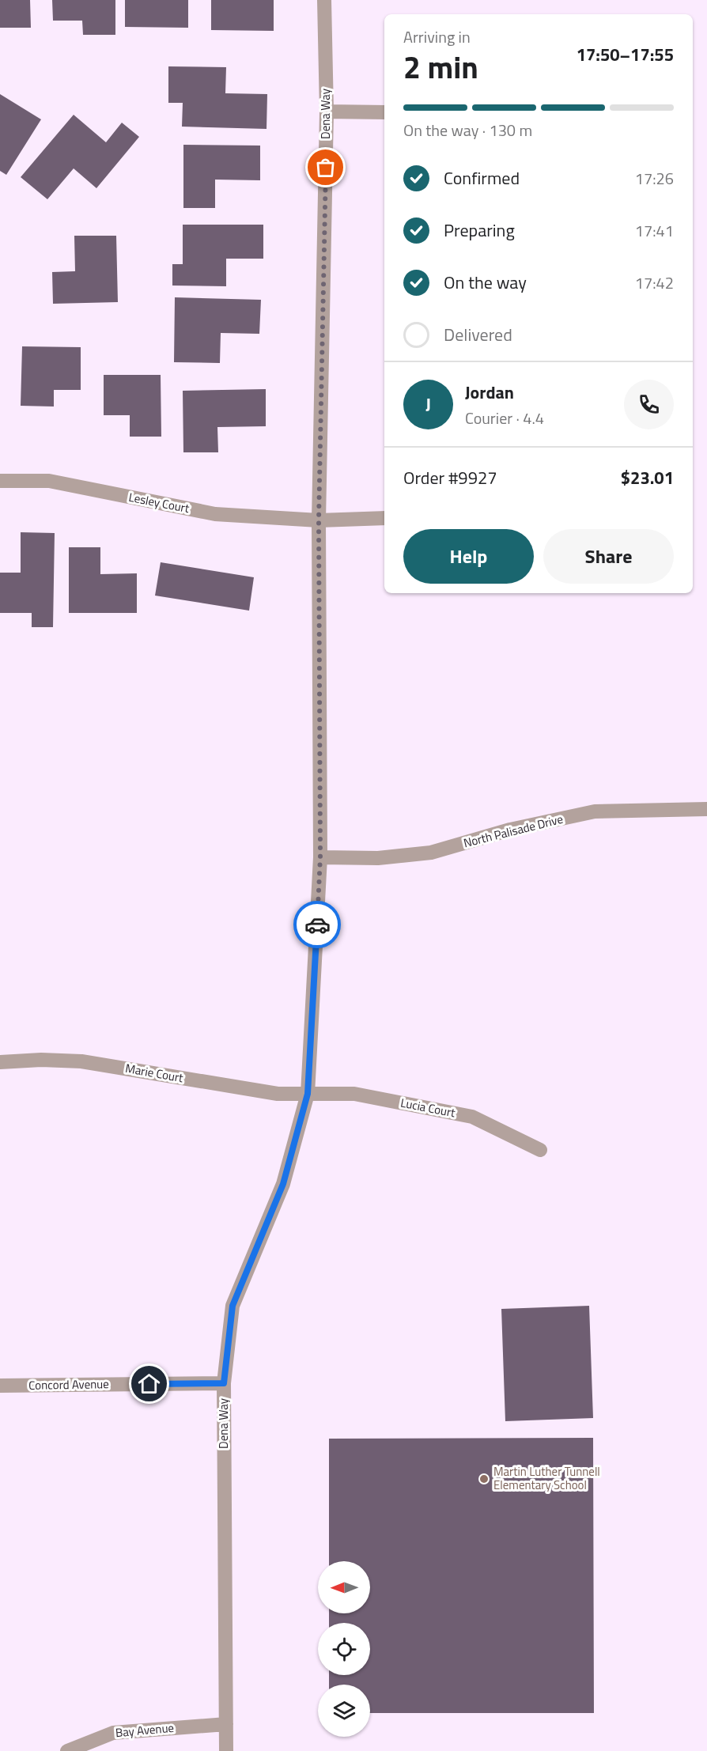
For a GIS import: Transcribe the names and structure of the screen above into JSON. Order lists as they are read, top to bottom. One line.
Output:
{"streets":{"street":["Dena Way","Lesley Court","North Palisade Drive","Marie Court","Lucia Court","Concord Avenue","Bay Avenue"]},"crossings":[["Dena Way","Lesley Court"],["Dena Way","North Palisade Drive"],["Dena Way","Marie Court"],["Dena Way","Lucia Court"],["Dena Way","Concord Avenue"],["Dena Way","Bay Avenue"],["Marie Court","Lucia Court"]],"places":["Martin Luther Tunnell Elementary School"],"north":"left","page":{"heading":["2 min","Arriving in","17:50–17:55"],"panel":["Jordan","Courier · 4.4","Order #9927","$23.01"],"bar":"On the way · 130 m","list":[["Confirmed","17:26"],["Preparing","17:41"],["On the way","17:42"],"Delivered"],"round":"J","buttons":["Help","Share"]}}
